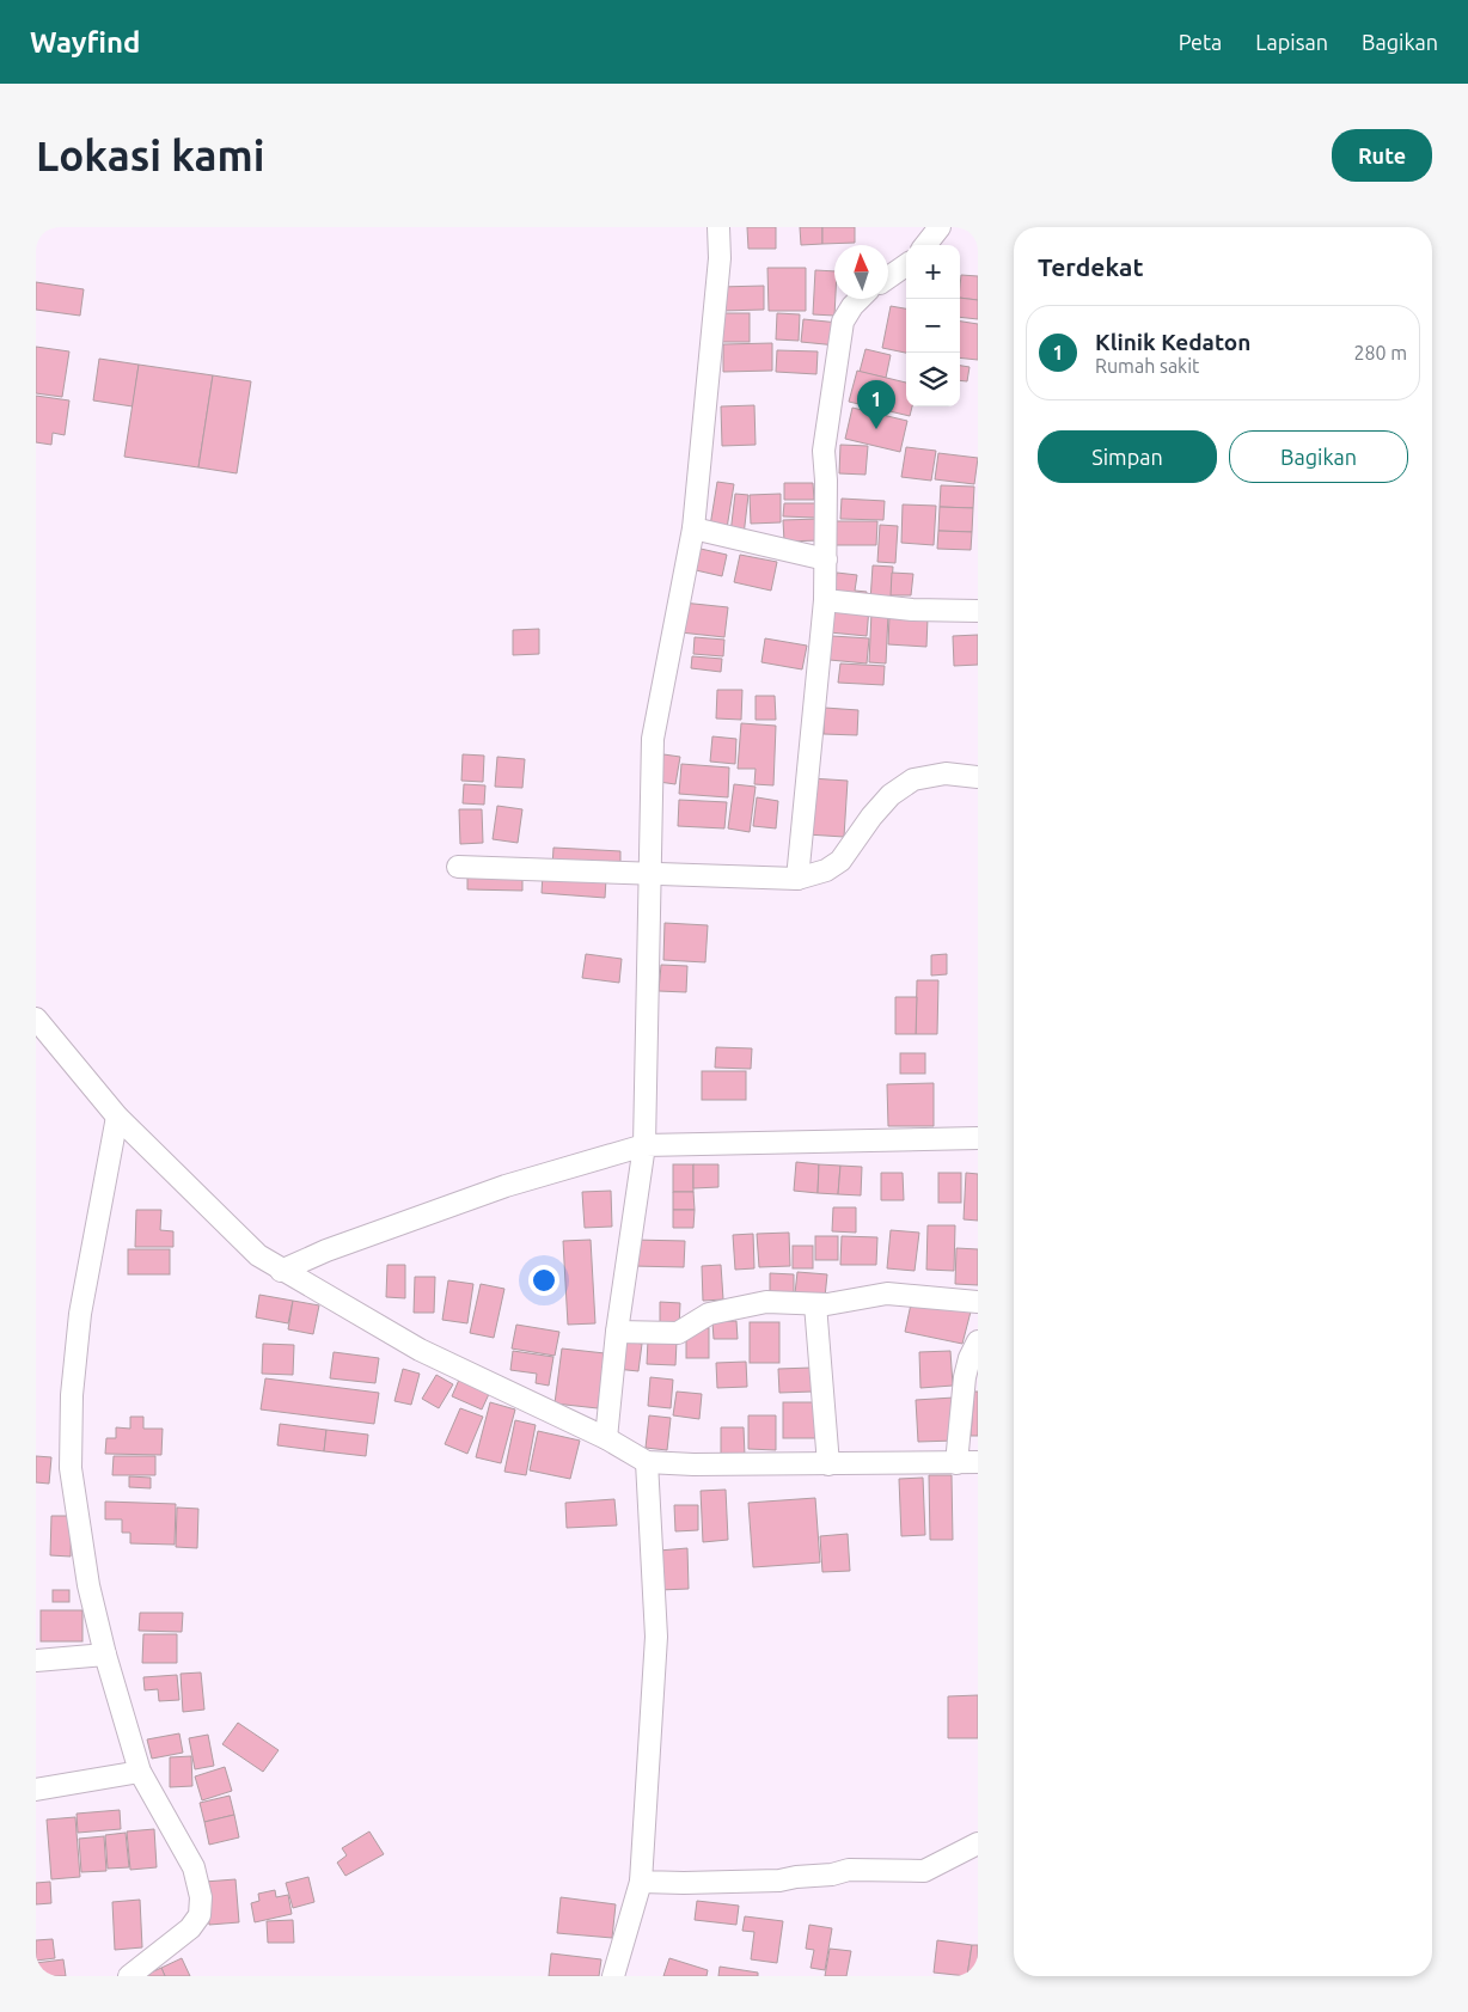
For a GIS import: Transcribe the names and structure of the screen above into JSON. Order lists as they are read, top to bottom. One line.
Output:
{"north":"top","page":{"header":"Wayfind","nav":["Peta","Lapisan","Bagikan"],"buttons":["Rute",["Simpan","Bagikan"]],"title":"Lokasi kami","heading":"Terdekat","map_buttons":["+","−"],"list":[{"mark":"1","name":"Klinik Kedaton","note":"Rumah sakit","value":"280 m"}],"pins":"1"}}
